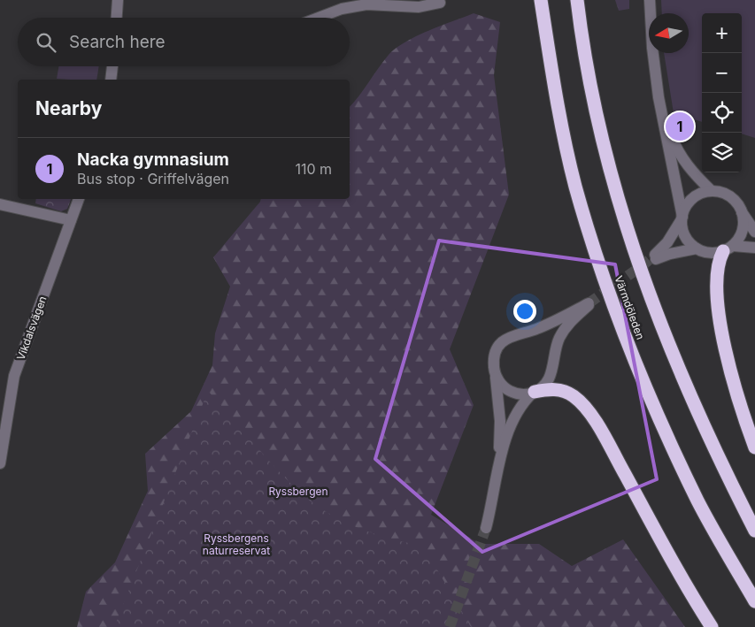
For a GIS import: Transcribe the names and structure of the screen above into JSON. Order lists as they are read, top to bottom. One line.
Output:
{"streets":{"highway":["Värmdöleden"],"street":["Vikdalsvägen"]},"parks":["Ryssbergen","Ryssbergens naturreservat"],"north":"left","page":{"map_buttons":["+","−"],"search":"Search here","heading":"Nearby","pins":"1","list":[{"mark":"1","name":"Nacka gymnasium","note":"Bus stop · Griffelvägen","value":"110 m"}]}}
